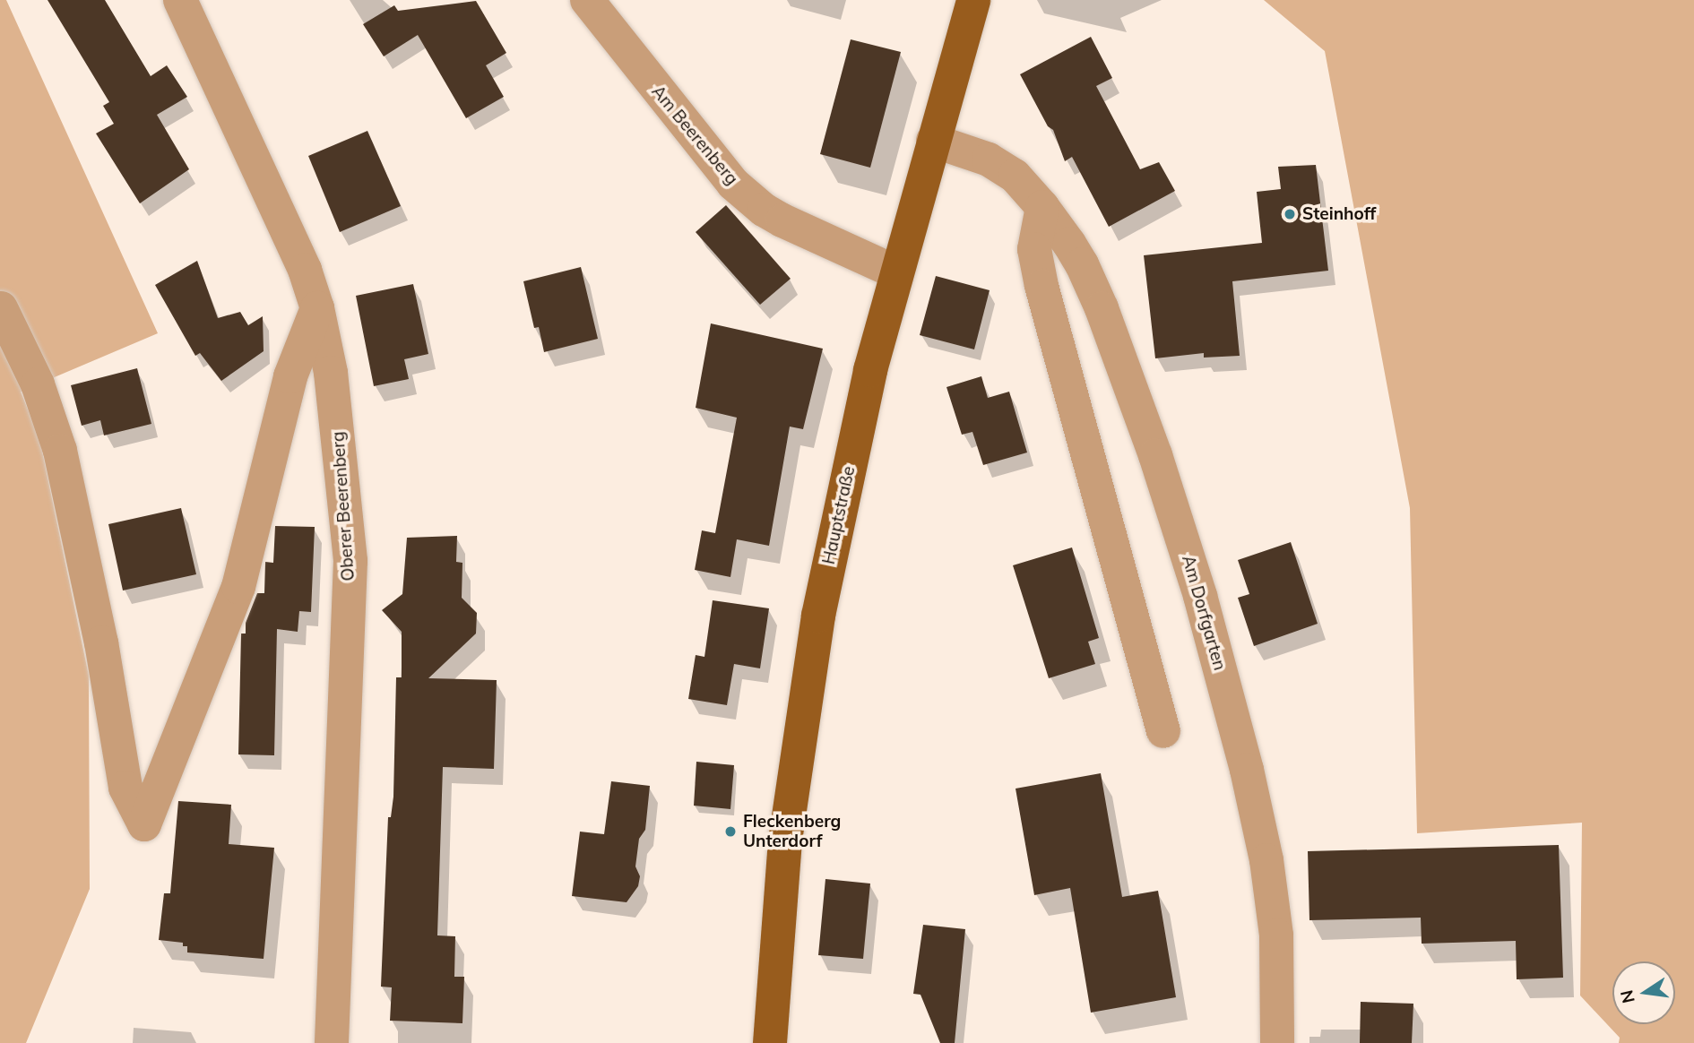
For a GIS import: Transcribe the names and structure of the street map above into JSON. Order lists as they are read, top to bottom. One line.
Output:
{"streets":{"main road":["Hauptstraße"],"street":["Am Beerenberg","Oberer Beerenberg","Am Dorfgarten"]},"crossings":[["Am Beerenberg","Hauptstraße"],["Hauptstraße","Am Dorfgarten"]],"places":["Steinhoff","Fleckenberg Unterdorf"],"north":"left"}
